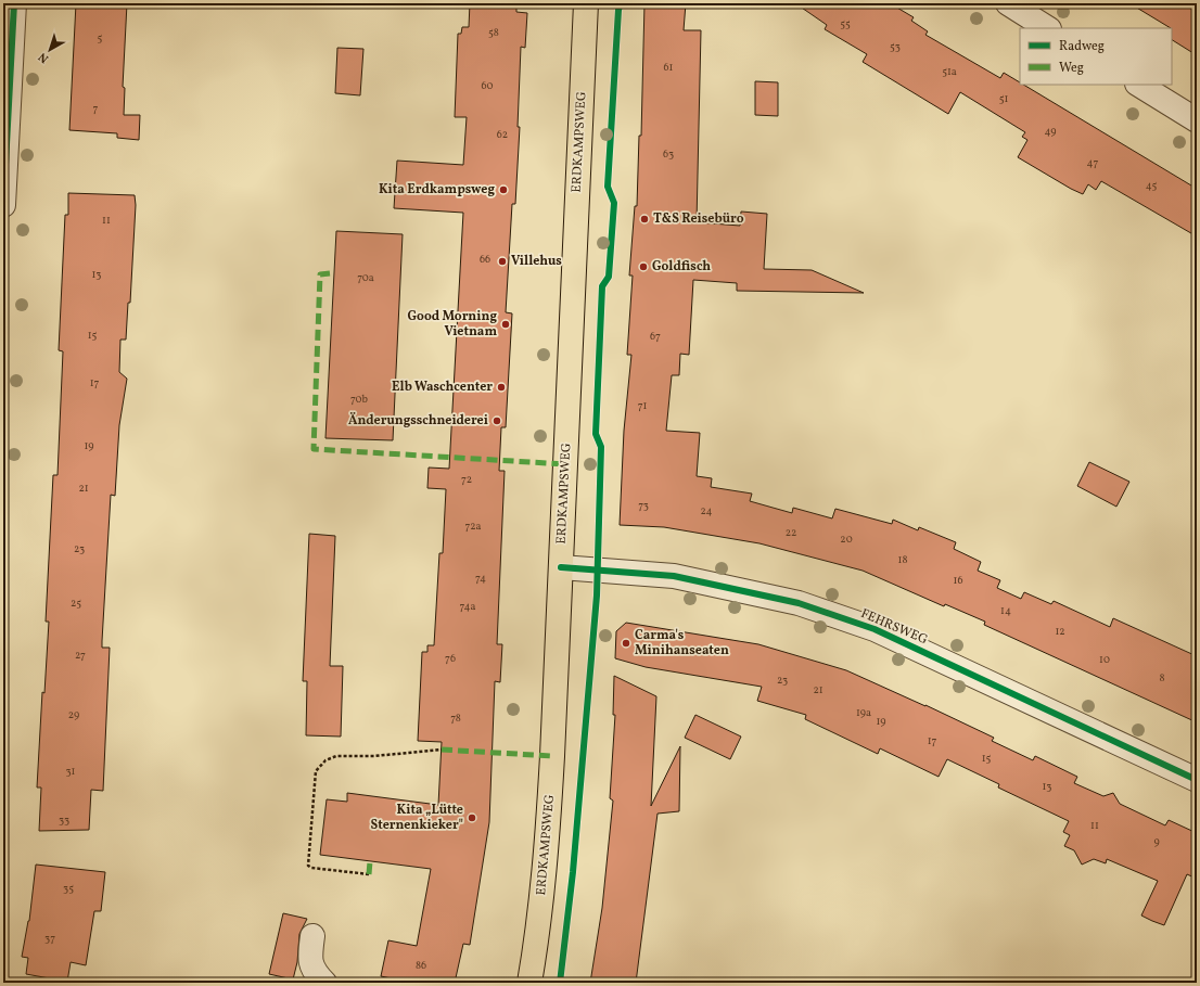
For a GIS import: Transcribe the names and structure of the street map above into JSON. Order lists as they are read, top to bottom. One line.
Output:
{"streets":{"main road":["ERDKAMPSWEG"],"street":["FEHRSWEG"]},"crossings":[["ERDKAMPSWEG","FEHRSWEG"]],"places":["Kita Erdkampsweg","T&S Reisebüro","Villehus","Goldfisch","Good Morning Vietnam","Elb Waschcenter","Änderungsschneiderei","Carma's Minihanseaten","Kita „Lütte Sternenkieker\""],"house_numbers":["55","58","5","53","61","51a","60","51","7","49","62","63","47","45","11","66","13","70a","15","67","17","70b","71","19","72","21","73","24","72a","22","20","23","18","74","16","25","74a","14","12","27","76","10","8","23","21","19a","29","78","19","17","15","31","13","33","11","9","35","37","86"],"legend":["Radweg","Weg"],"north":"bottom left"}
